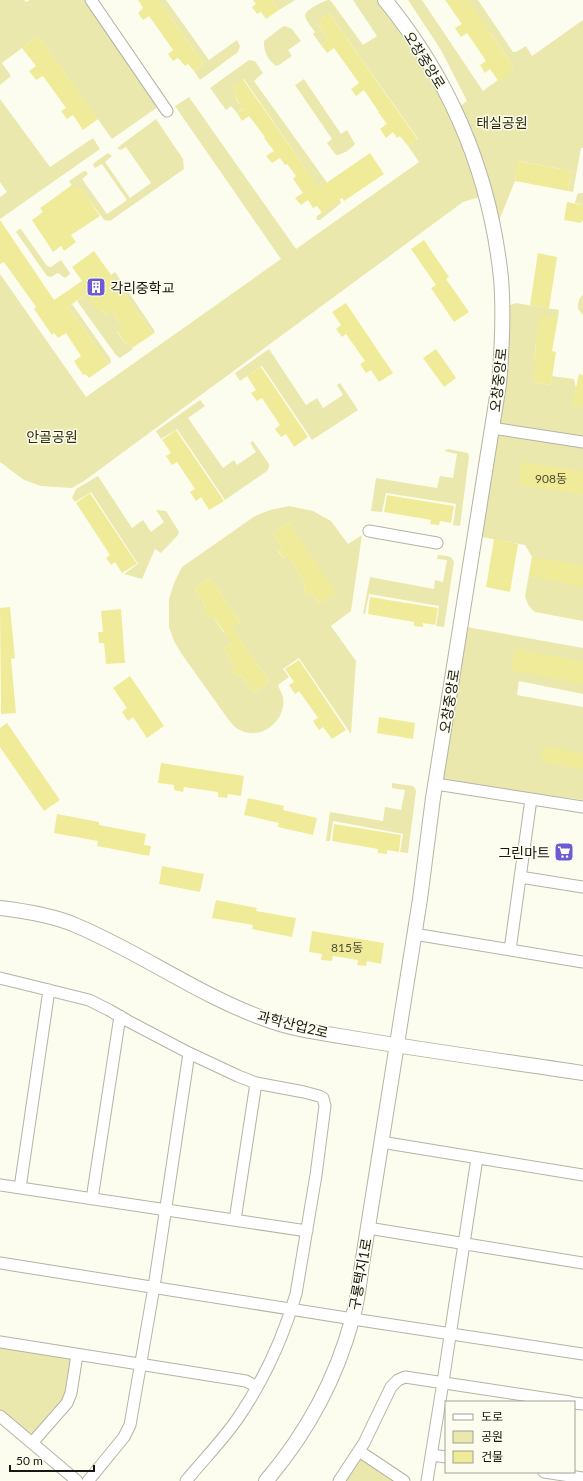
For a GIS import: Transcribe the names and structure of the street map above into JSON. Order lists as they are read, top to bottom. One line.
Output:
{"streets":{"street":["오창중앙로","과학산업2로","구룡택지1로"]},"crossings":[["오창중앙로","과학산업2로"],["오창중앙로","구룡택지1로"],["과학산업2로","구룡택지1로"]],"parks":["태실공원","안골공원"],"places":{"building":["각리중학교"],"supermarket":["그린마트"]},"house_numbers":["908동","815동"],"legend":["도로","공원","건물"],"scale_bar":"50 m"}
